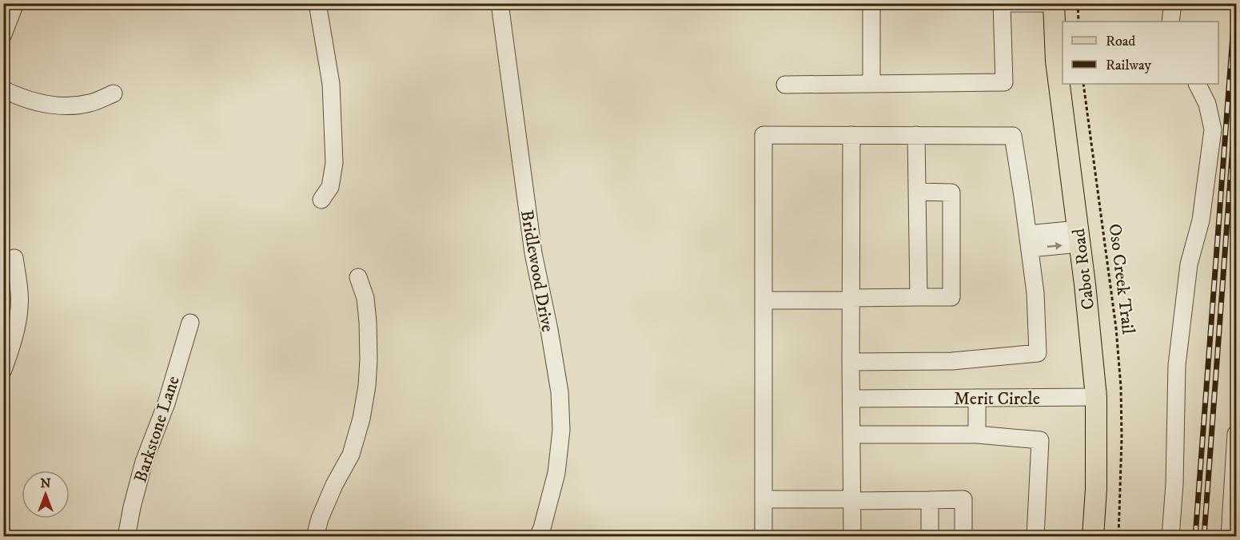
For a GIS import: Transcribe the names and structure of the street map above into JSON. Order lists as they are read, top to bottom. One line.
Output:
{"streets":{"main road":["Cabot Road"],"street":["Bridlewood Drive","Merit Circle","Barkstone Lane"],"path":["Oso Creek Trail"]},"crossings":[["Cabot Road","Merit Circle"]],"legend":["Road","Railway"],"north":"top"}
